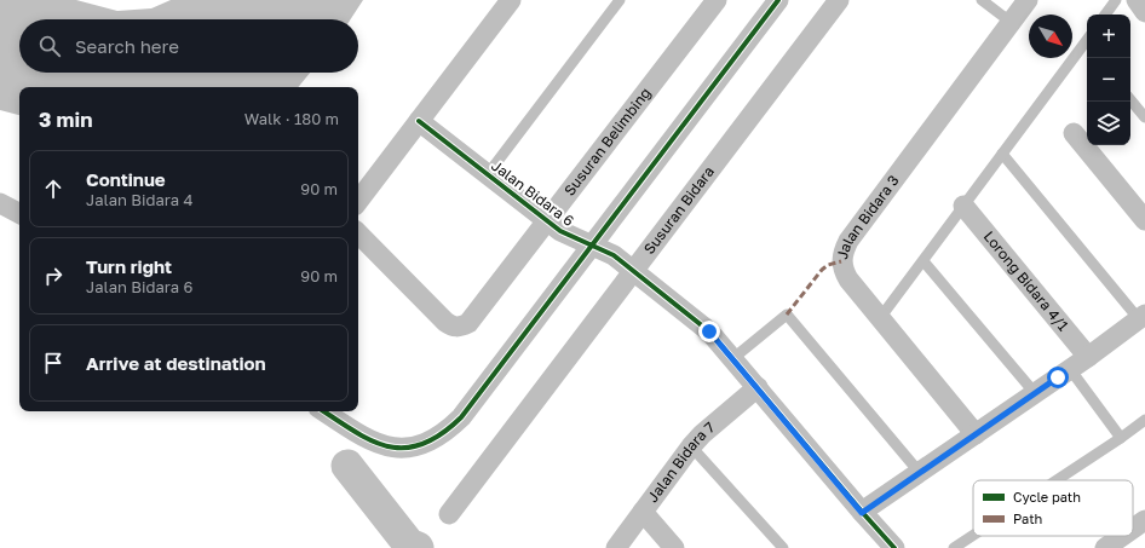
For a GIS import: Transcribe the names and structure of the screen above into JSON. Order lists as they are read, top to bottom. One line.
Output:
{"streets":{"street":["Susuran Belimbing","Jalan Bidara 6","Susuran Bidara","Jalan Bidara 3","Lorong Bidara 4/1","Jalan Bidara 7"]},"crossings":[["Susuran Belimbing","Jalan Bidara 6"],["Jalan Bidara 6","Susuran Bidara"],["Jalan Bidara 6","Jalan Bidara 7"]],"legend":["Cycle path","Path"],"north":"bottom right","page":{"map_buttons":["+","−"],"search":"Search here","heading":["3 min","Walk · 180 m"],"list":[["Continue","Jalan Bidara 4","90 m"],["Turn right","Jalan Bidara 6","90 m"],"Arrive at destination"]}}
